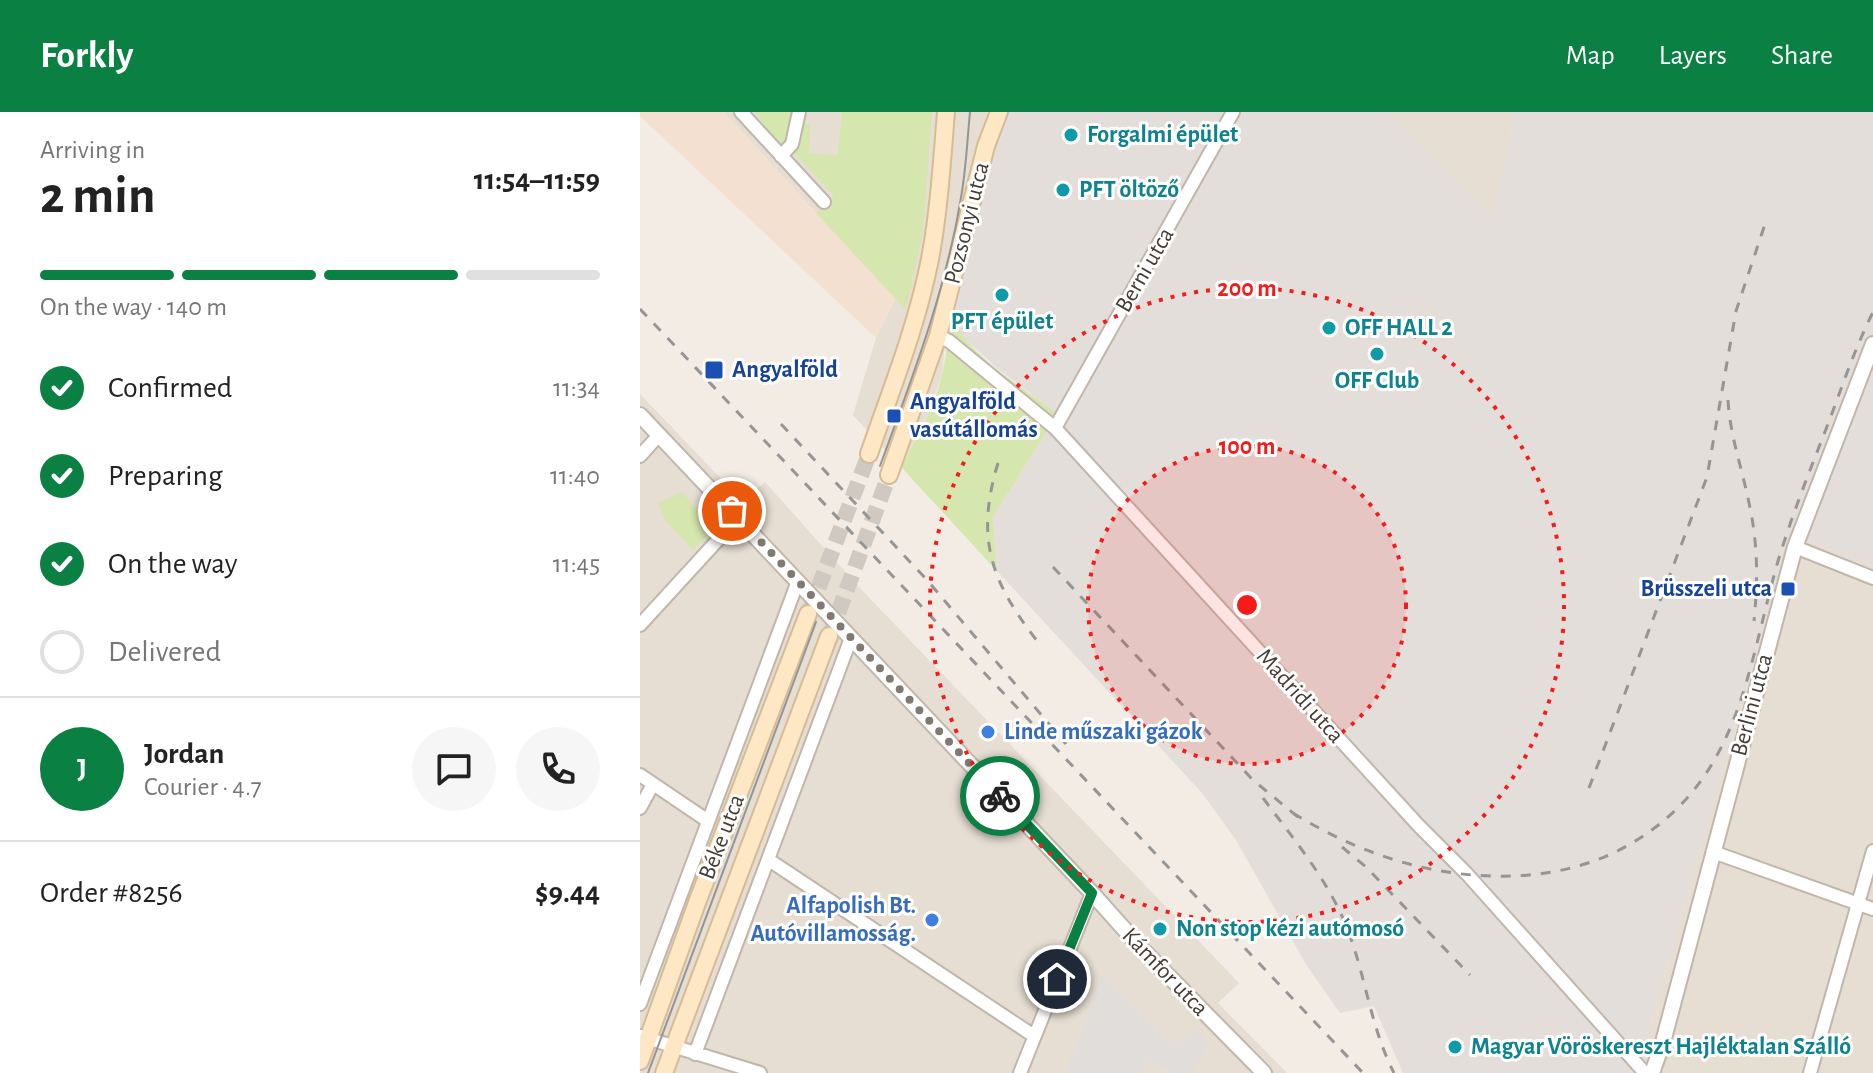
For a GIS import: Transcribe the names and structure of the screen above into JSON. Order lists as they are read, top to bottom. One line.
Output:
{"streets":{"main road":["Pozsonyi utca","Béke utca"],"street":["Berni utca","Madridi utca","Berlini utca","Kámfor utca"]},"crossings":[["Pozsonyi utca","Madridi utca"],["Berni utca","Madridi utca"],["Béke utca","Kámfor utca"]],"places":{"other":["Forgalmi épület","PFT öltöző","PFT épület","OFF HALL 2","OFF Club","Linde műszaki gázok","Alfapolish Bt. Autóvillamosság.","Non stop kézi autómosó","Magyar Vöröskereszt Hajléktalan Szálló"],"transit":["Angyalföld","Angyalföld vasútállomás","Brüsszeli utca"]},"page":{"header":"Forkly","nav":["Map","Layers","Share"],"heading":["2 min","Arriving in","11:54–11:59"],"panel":["Jordan","Courier · 4.7","Order #8256","$9.44"],"bar":"On the way · 140 m","list":[["Confirmed","11:34"],["Preparing","11:40"],["On the way","11:45"],"Delivered"],"round":"J"},"rings":["200 m","100 m"]}
